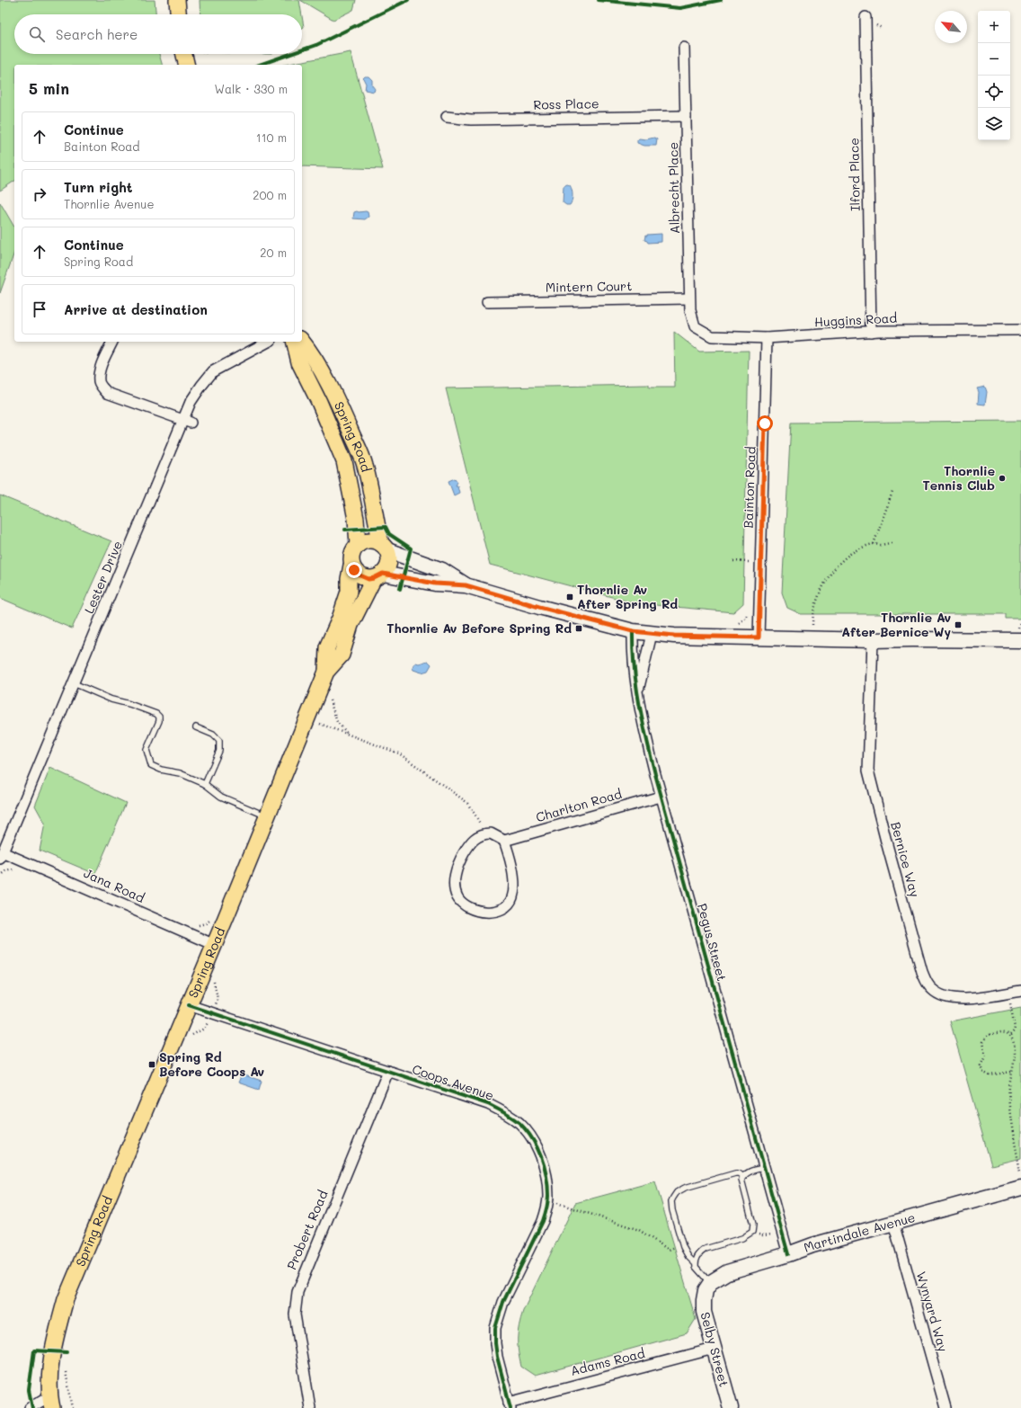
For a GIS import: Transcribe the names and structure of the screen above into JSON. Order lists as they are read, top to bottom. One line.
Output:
{"streets":{"main road":["Spring Road","Martindale Avenue","Selby Street"],"street":["Ross Place","Ilford Place","Albrecht Place","Mintern Court","Huggins Road","Bainton Road","Lester Drive","Charlton Road","Bernice Way","Jana Road","Pegus Street","Coops Avenue","Probert Road","Wynyard Way","Adams Road"]},"crossings":[["Ross Place","Albrecht Place"],["Ilford Place","Huggins Road"],["Albrecht Place","Mintern Court"],["Albrecht Place","Huggins Road"],["Huggins Road","Bainton Road"],["Spring Road","Jana Road"],["Spring Road","Coops Avenue"],["Lester Drive","Jana Road"],["Charlton Road","Pegus Street"],["Pegus Street","Martindale Avenue"],["Coops Avenue","Probert Road"],["Coops Avenue","Adams Road"],["Martindale Avenue","Wynyard Way"],["Martindale Avenue","Selby Street"],["Selby Street","Adams Road"]],"places":{"other":["Thornlie Tennis Club"],"transit":["Thornlie Av After Spring Rd","Thornlie Av After Bernice Wy","Thornlie Av Before Spring Rd","Spring Rd Before Coops Av"]},"north":"top left","page":{"map_buttons":["+","−"],"search":"Search here","heading":["5 min","Walk · 330 m"],"list":[["Continue","Bainton Road","110 m"],["Turn right","Thornlie Avenue","200 m"],["Continue","Spring Road","20 m"],"Arrive at destination"]}}
